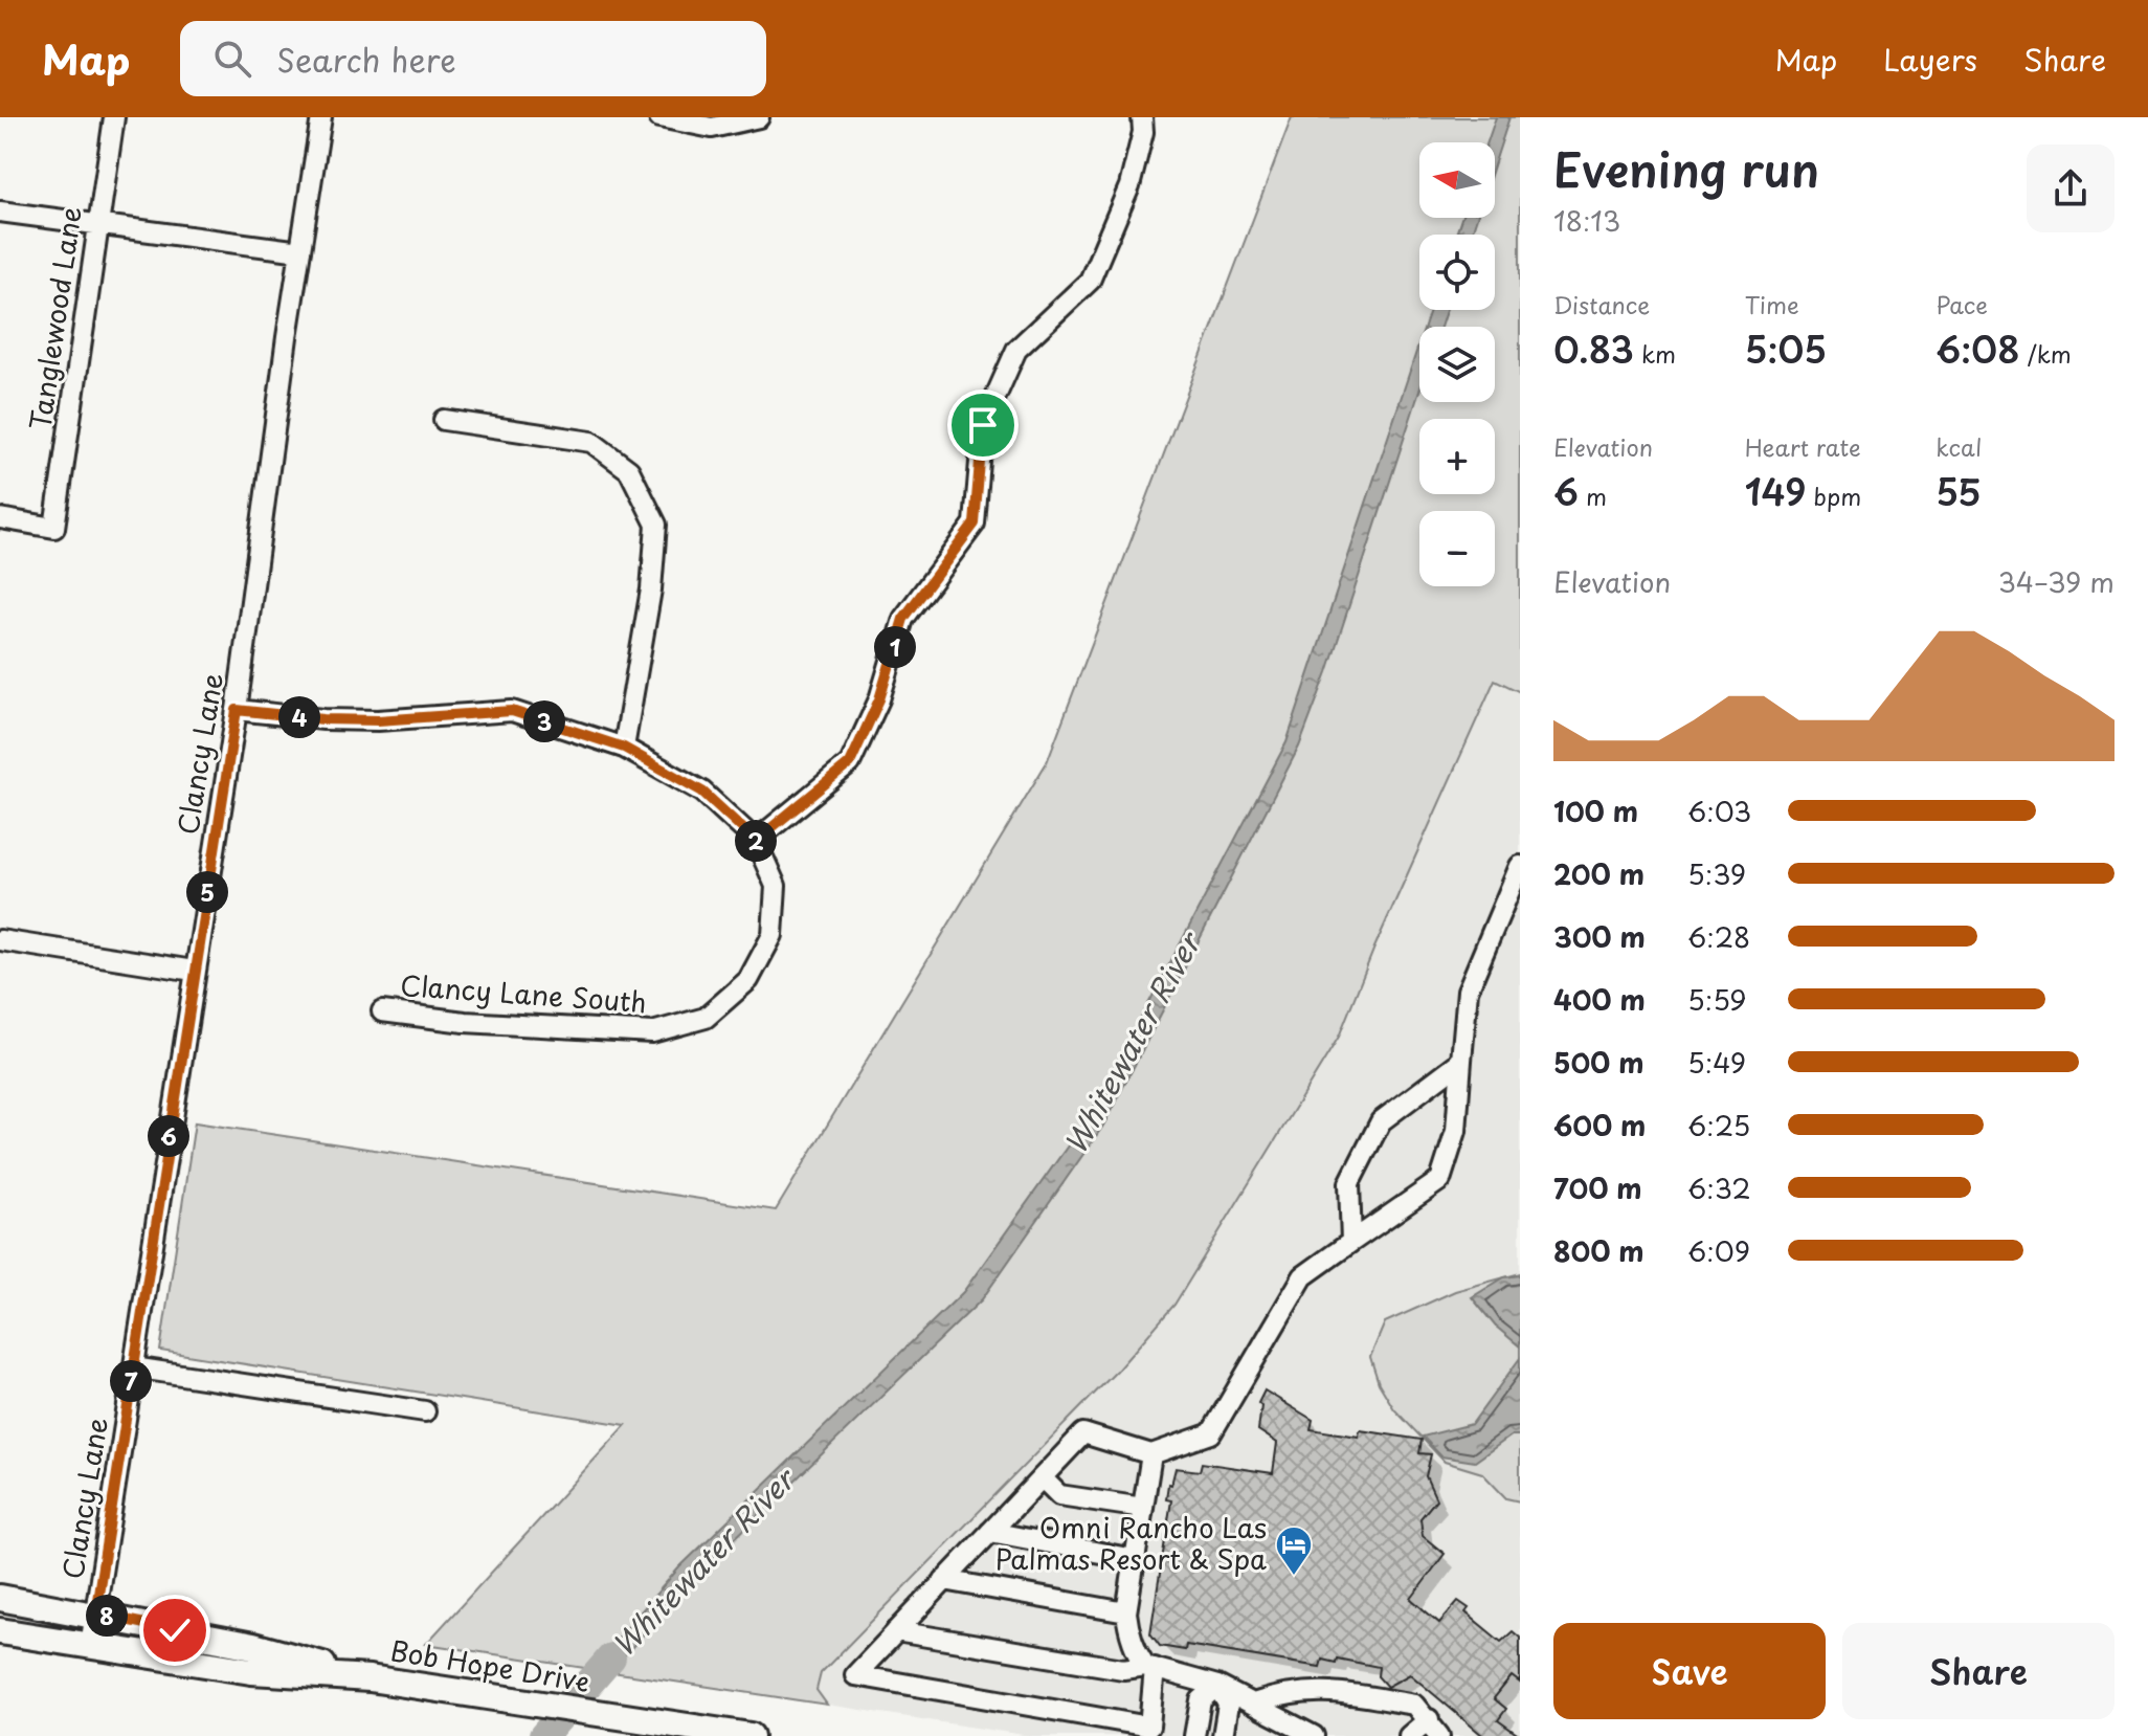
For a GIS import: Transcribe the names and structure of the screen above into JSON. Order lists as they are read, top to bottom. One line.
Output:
{"streets":{"main road":["Bob Hope Drive"],"street":["Tanglewood Lane","Clancy Lane","Clancy Lane South"]},"crossings":[["Clancy Lane","Clancy Lane South"]],"water":["Whitewater River"],"places":{"hotel":["Omni Rancho Las Palmas Resort & Spa"]},"north":"left","page":{"header":"Map","search":"Search here","nav":["Map","Layers","Share"],"heading":["Evening run","18:13"],"map_buttons":["+","−"],"stats":[["Distance","0.83 km"],["Time","5:05"],["Pace","6:08 /km"],["Elevation","6 m"],["Heart rate","149 bpm"],["kcal","55"]],"chart":["Elevation","34–39 m"],"pins":["1","4","3","2","5","6","7","8"],"list":[{"name":"100 m","note":"6:03"},{"name":"200 m","note":"5:39"},{"name":"300 m","note":"6:28"},{"name":"400 m","note":"5:59"},{"name":"500 m","note":"5:49"},{"name":"600 m","note":"6:25"},{"name":"700 m","note":"6:32"},{"name":"800 m","note":"6:09"}],"buttons":["Save","Share"]}}
